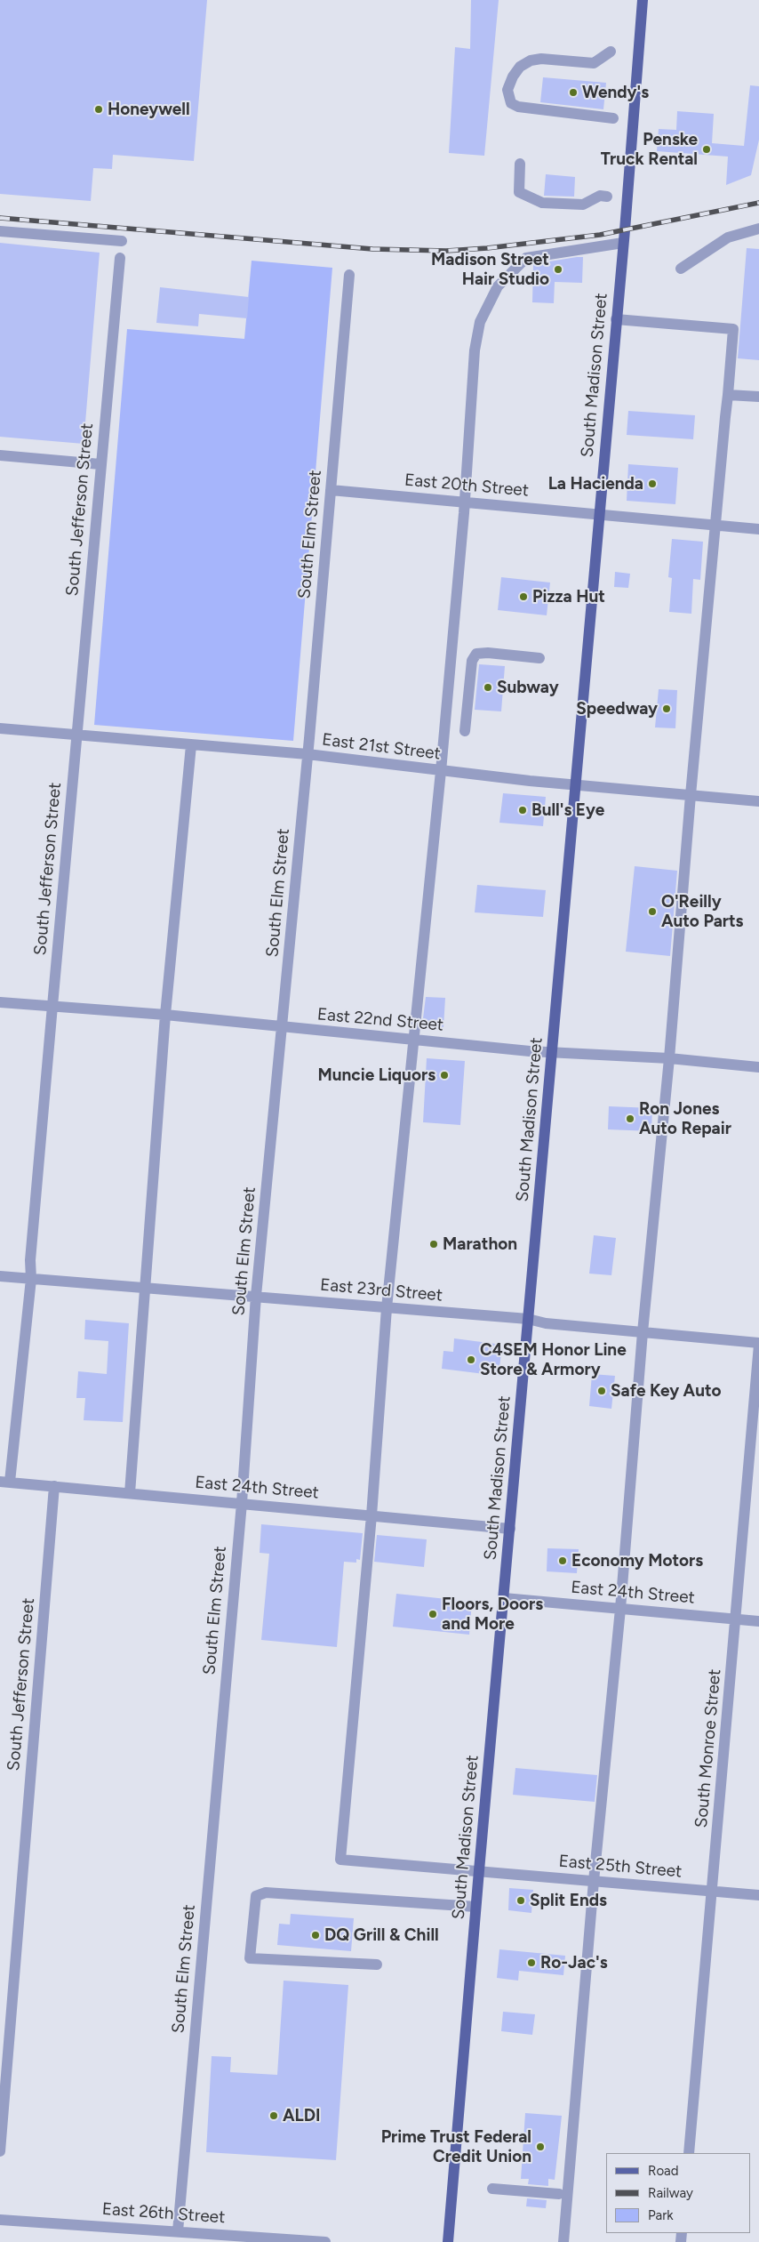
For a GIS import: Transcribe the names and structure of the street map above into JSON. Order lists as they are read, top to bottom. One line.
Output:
{"streets":{"main road":["South Madison Street"],"street":["East 20th Street","South Jefferson Street","South Elm Street","East 21st Street","East 22nd Street","East 23rd Street","East 24th Street","South Monroe Street","East 25th Street","East 26th Street"]},"crossings":[["South Madison Street","East 20th Street"],["South Madison Street","East 21st Street"],["South Madison Street","East 22nd Street"],["South Madison Street","East 23rd Street"],["South Madison Street","East 24th Street"],["South Madison Street","East 25th Street"],["East 20th Street","South Elm Street"],["South Jefferson Street","East 21st Street"],["South Jefferson Street","East 22nd Street"],["South Jefferson Street","East 23rd Street"],["South Jefferson Street","East 24th Street"],["South Elm Street","East 21st Street"],["South Elm Street","East 22nd Street"],["South Elm Street","East 23rd Street"],["South Elm Street","East 24th Street"],["South Elm Street","East 26th Street"],["East 23rd Street","South Monroe Street"],["East 24th Street","South Monroe Street"],["East 24th Street","East 25th Street"],["South Monroe Street","East 25th Street"]],"places":["Wendy's","Honeywell","Penske Truck Rental","Madison Street Hair Studio","La Hacienda","Pizza Hut","Subway","Speedway","Bull's Eye","O'Reilly Auto Parts","Muncie Liquors","Ron Jones Auto Repair","Marathon","C4SEM Honor Line Store & Armory","Safe Key Auto","Economy Motors","Floors, Doors and More","Split Ends","DQ Grill & Chill","Ro-Jac's","ALDI","Prime Trust Federal Credit Union"],"legend":["Road","Railway","Park"]}
